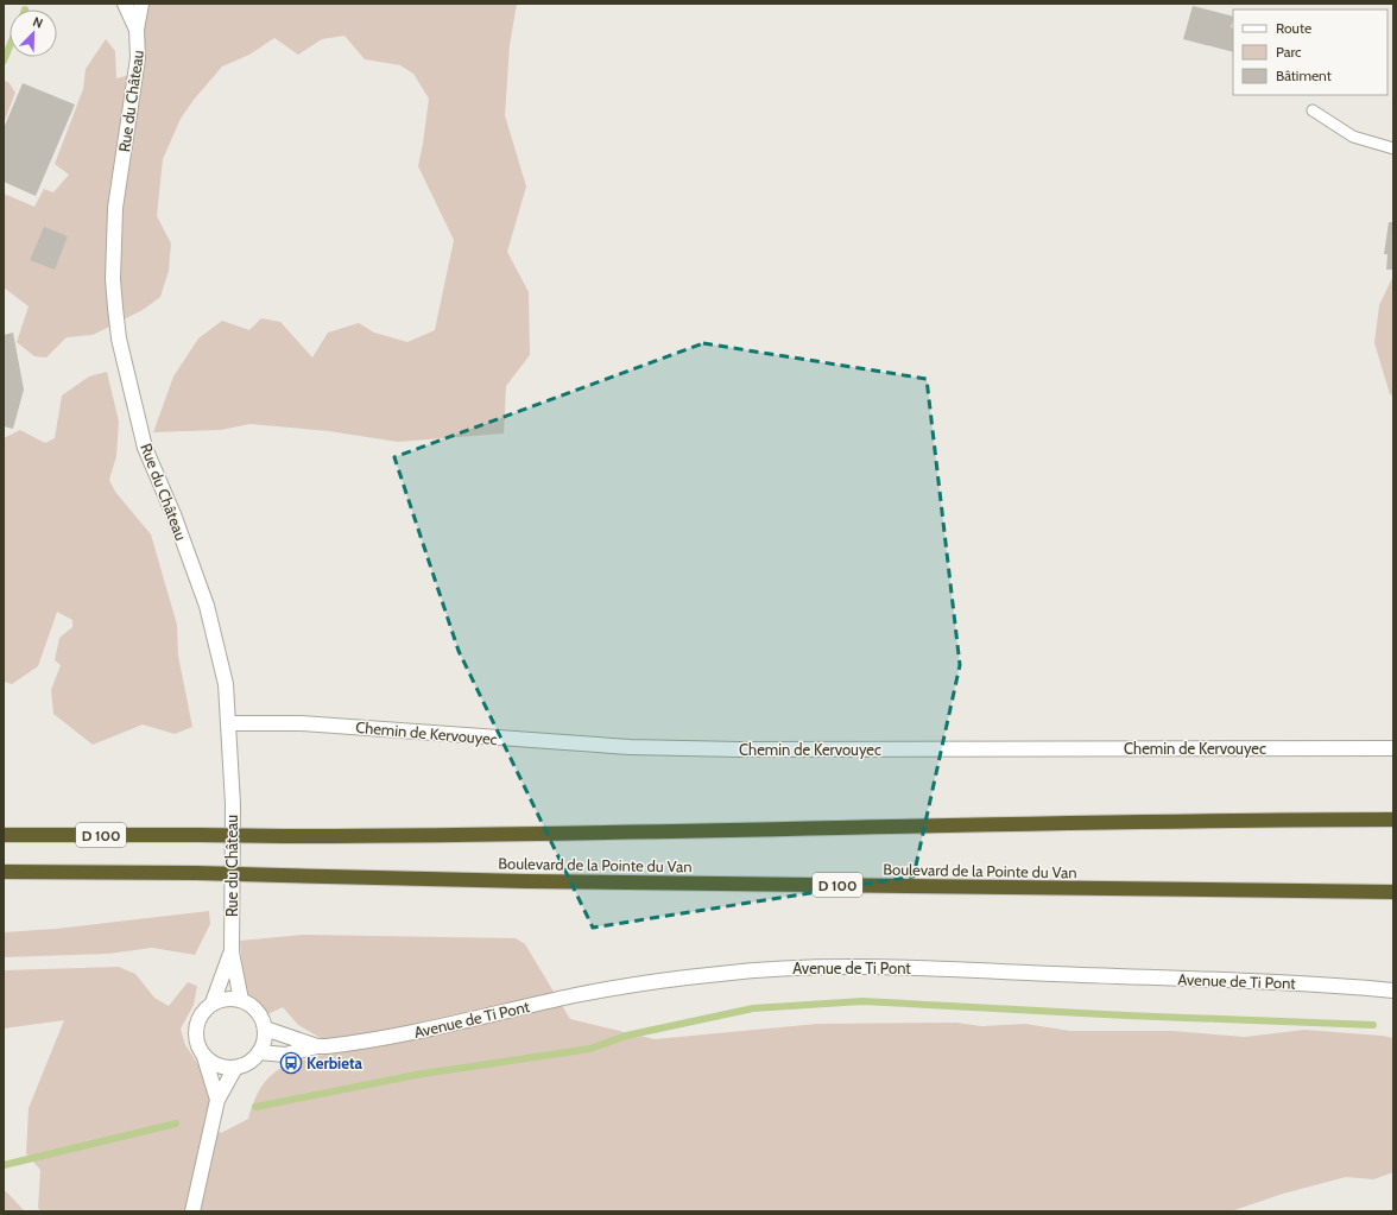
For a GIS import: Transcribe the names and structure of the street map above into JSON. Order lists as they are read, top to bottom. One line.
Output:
{"streets":{"highway":["D 100","Boulevard de la Pointe du Van"],"street":["Rue du Château","Chemin de Kervouyec","Avenue de Ti Pont"]},"crossings":[["Rue du Château","Chemin de Kervouyec"],["Rue du Château","Avenue de Ti Pont"]],"places":{"bus stop":["Kerbieta"]},"legend":["Route","Parc","Bâtiment"],"north":"top right"}
